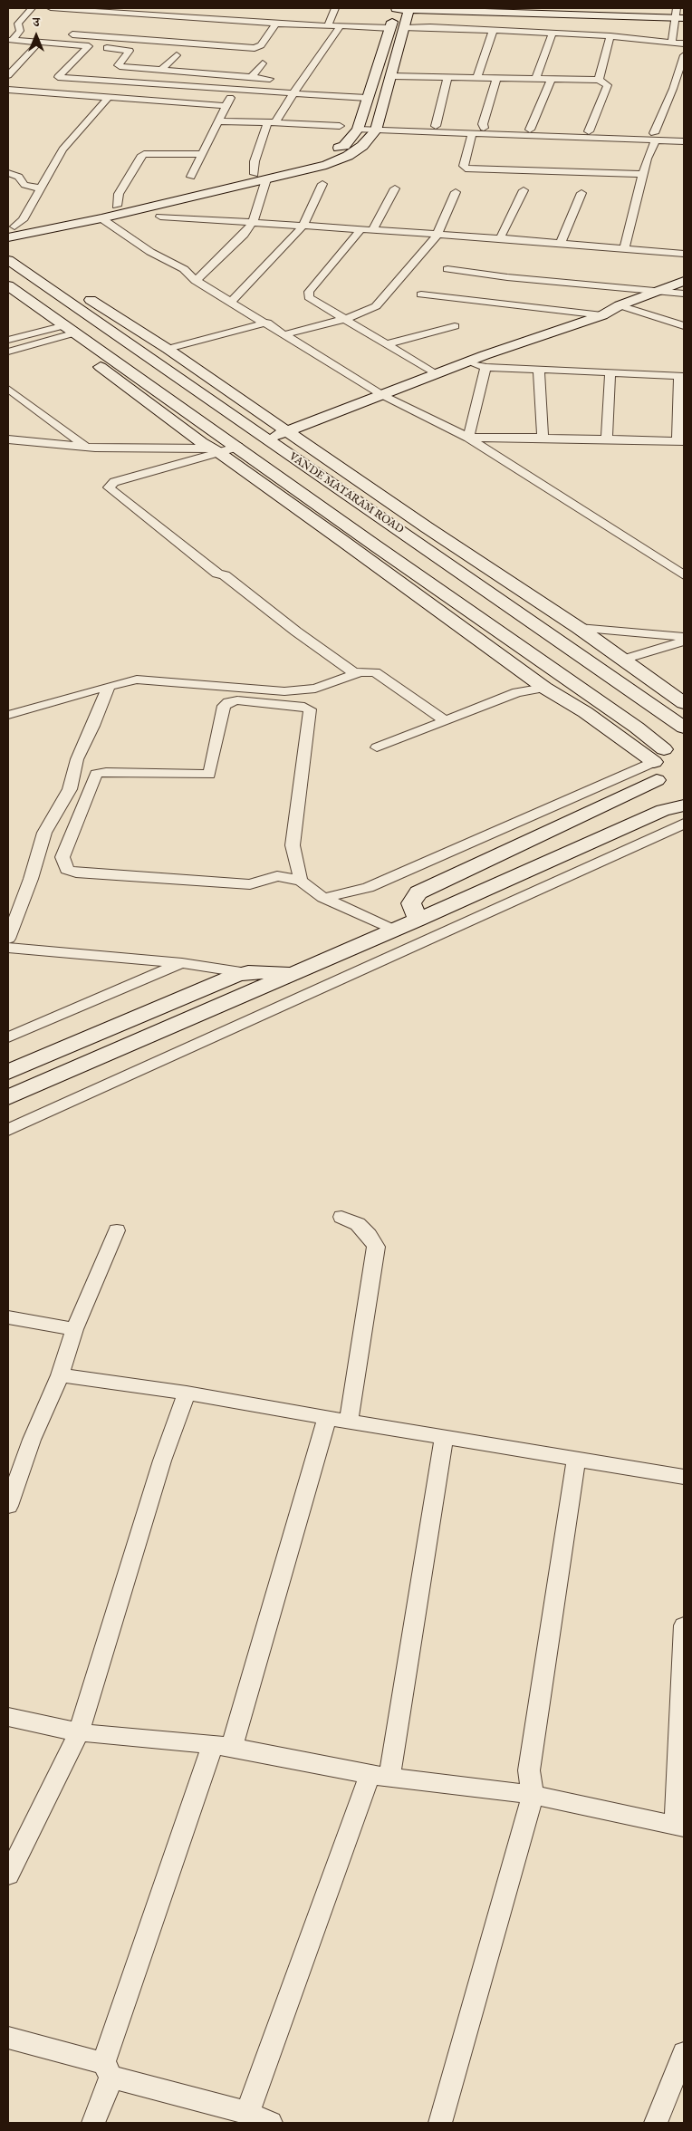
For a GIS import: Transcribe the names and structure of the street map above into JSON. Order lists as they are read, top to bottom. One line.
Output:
{"streets":{"street":["VANDE MATARAM ROAD"]},"north":"top"}
